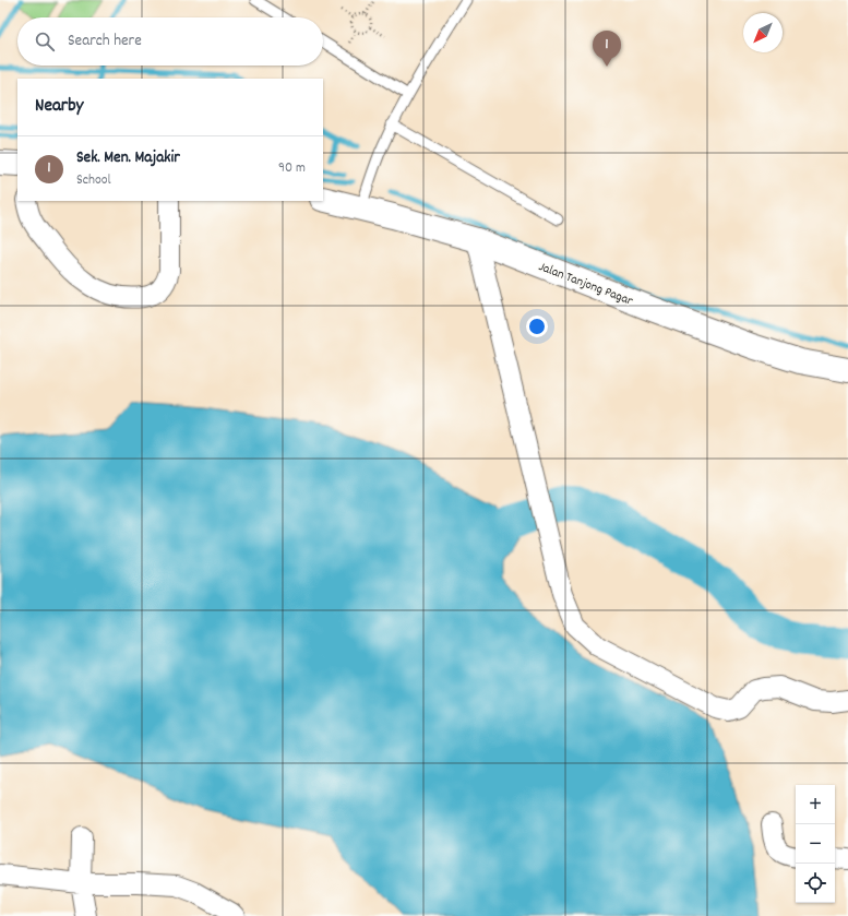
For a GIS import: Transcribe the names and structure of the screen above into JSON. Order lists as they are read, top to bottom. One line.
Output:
{"streets":{"main road":["Jalan Tanjong Pagar"]},"north":"bottom left","page":{"search":"Search here","pins":"1","heading":"Nearby","list":[{"mark":"1","name":"Sek. Men. Majakir","note":"School","value":"90 m"}],"map_buttons":["+","−"]}}
